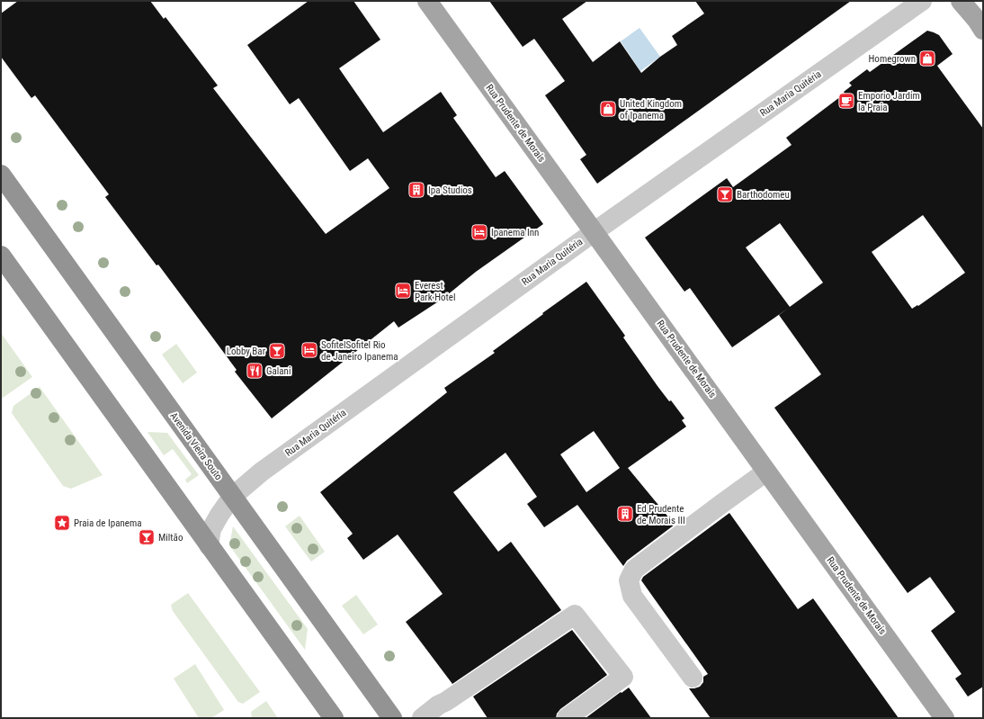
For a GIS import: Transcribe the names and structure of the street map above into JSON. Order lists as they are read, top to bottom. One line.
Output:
{"streets":{"highway":["Avenida Vieira Souto"],"main road":["Rua Prudente de Morais"],"street":["Rua Maria Quitéria"]},"crossings":[["Rua Maria Quitéria","Rua Prudente de Morais"],["Rua Maria Quitéria","Avenida Vieira Souto"]],"places":{"shop":["Homegrown","United Kingdom of Ipanema"],"cafe":["Emporio Jardim la Praia"],"building":["Ipa Studios","Ed Prudente de Morais III"],"bar":["Barthodomeu","Lobby Bar","Miltão"],"hotel":["Ipanema Inn","Everest Park Hotel","SofitelSofitel Rio de Janeiro Ipanema"],"restaurant":["Galani"],"place":["Praia de Ipanema"]}}
